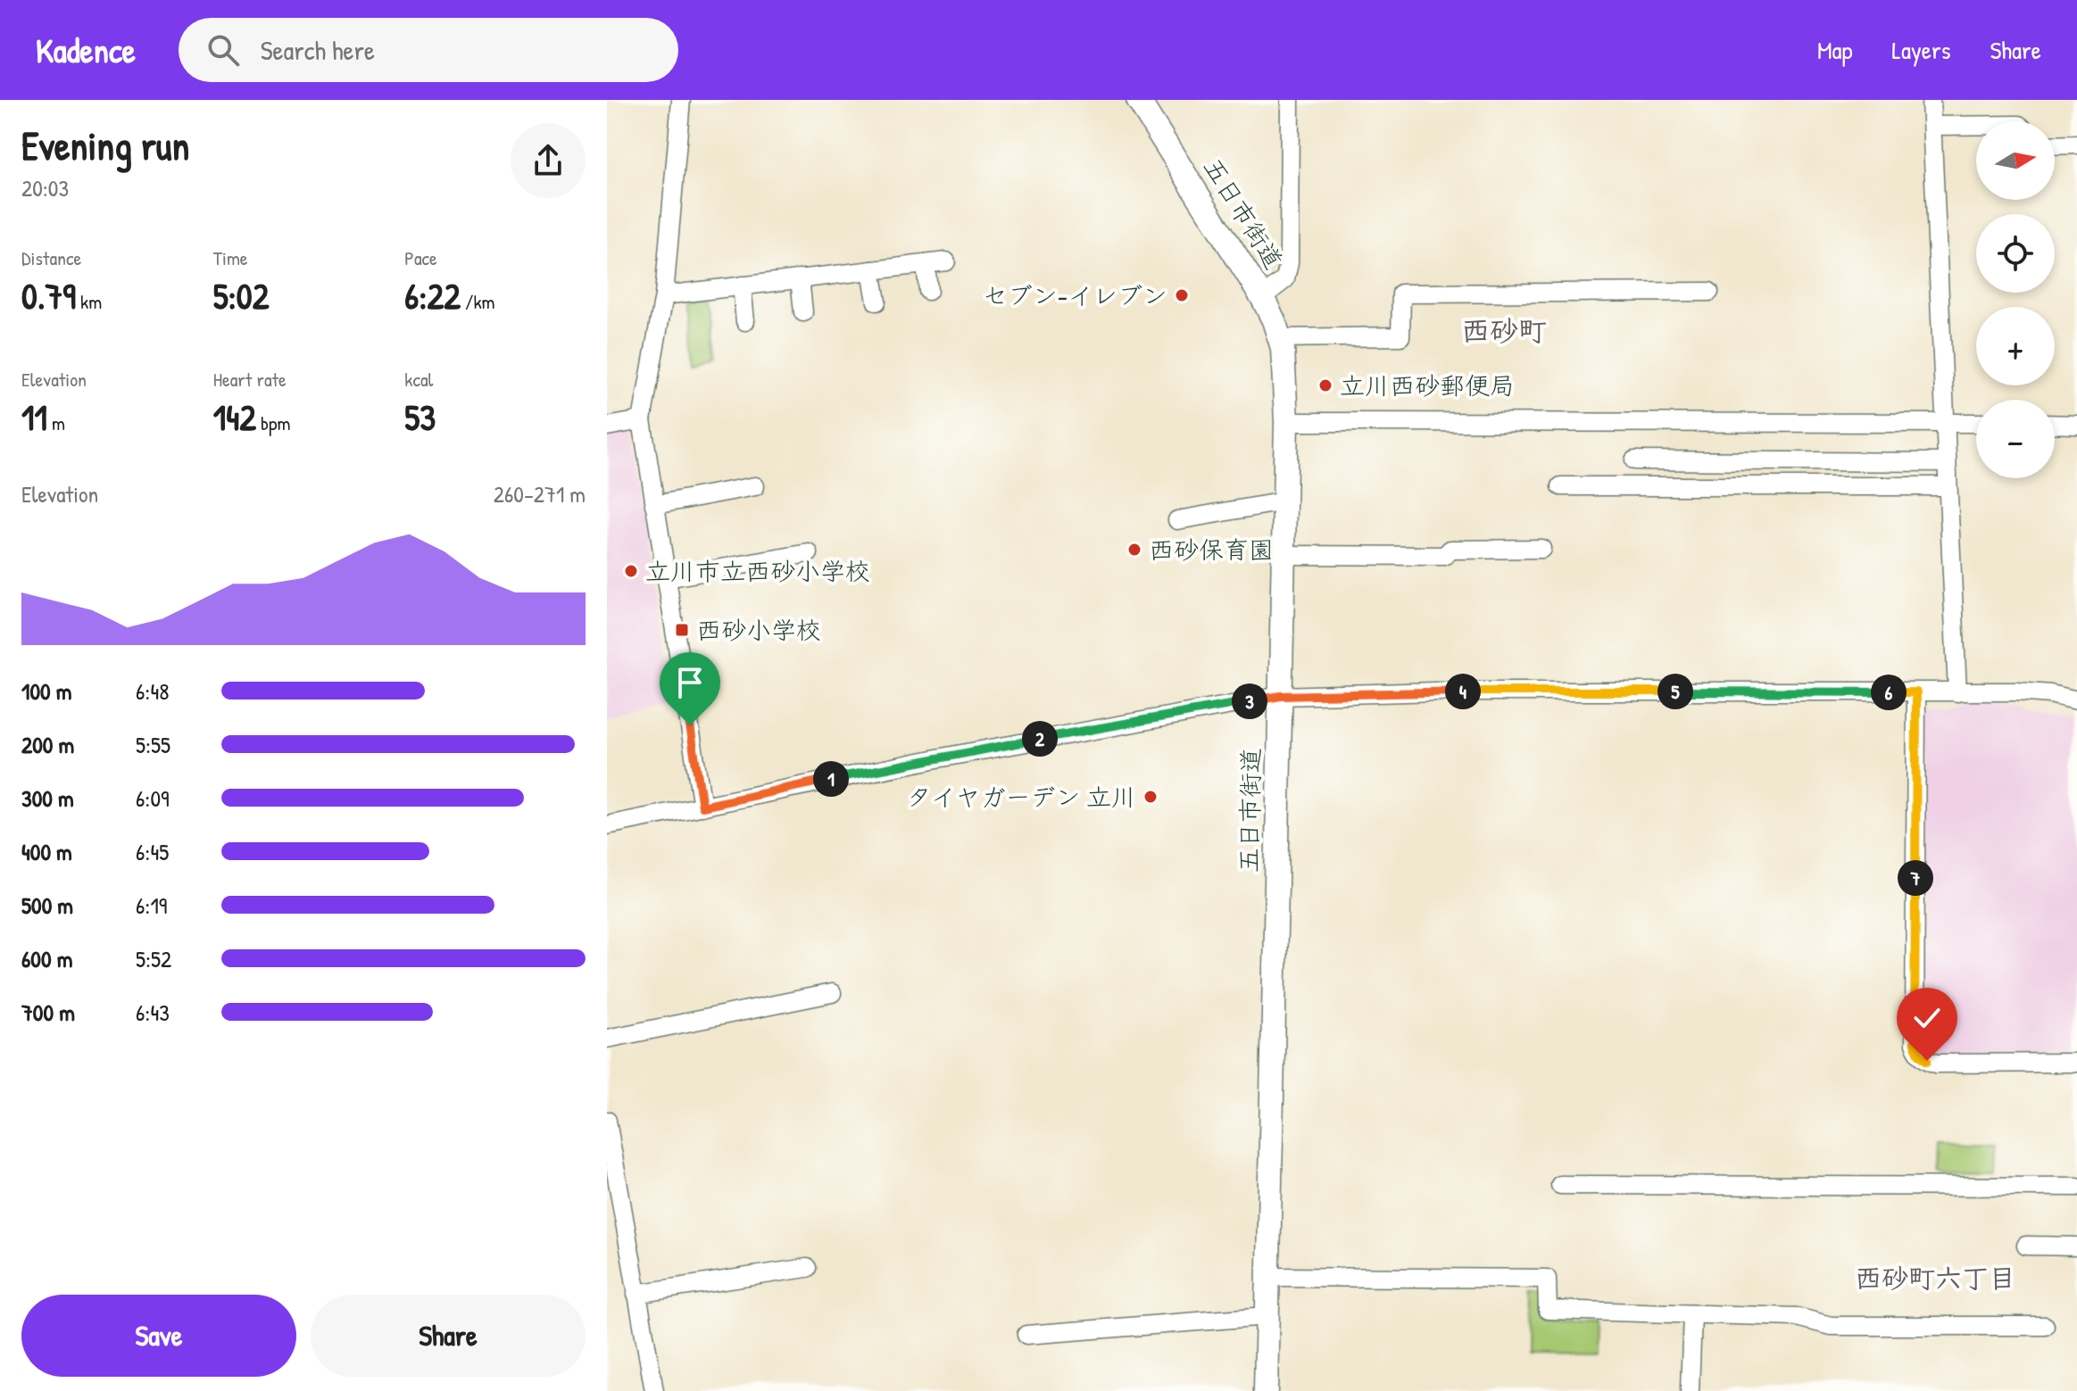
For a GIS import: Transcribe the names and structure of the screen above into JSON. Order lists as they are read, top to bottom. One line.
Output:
{"streets":{"main road":["五日市街道"]},"districts":["西砂町","西砂町六丁目"],"places":{"other":["セブン-イレブン","立川西砂郵便局","西砂保育園","立川市立西砂小学校","タイヤガーデン 立川"],"transit":["西砂小学校"]},"north":"right","page":{"header":"Kadence","search":"Search here","nav":["Map","Layers","Share"],"heading":["Evening run","20:03"],"map_buttons":["+","−"],"stats":[["Distance","0.79 km"],["Time","5:02"],["Pace","6:22 /km"],["Elevation","11 m"],["Heart rate","142 bpm"],["kcal","53"]],"chart":["Elevation","260–271 m"],"list":[{"name":"100 m","note":"6:48"},{"name":"200 m","note":"5:55"},{"name":"300 m","note":"6:09"},{"name":"400 m","note":"6:45"},{"name":"500 m","note":"6:19"},{"name":"600 m","note":"5:52"},{"name":"700 m","note":"6:43"}],"pins":["4","5","6","3","2","1","7"],"buttons":["Save","Share"]}}
